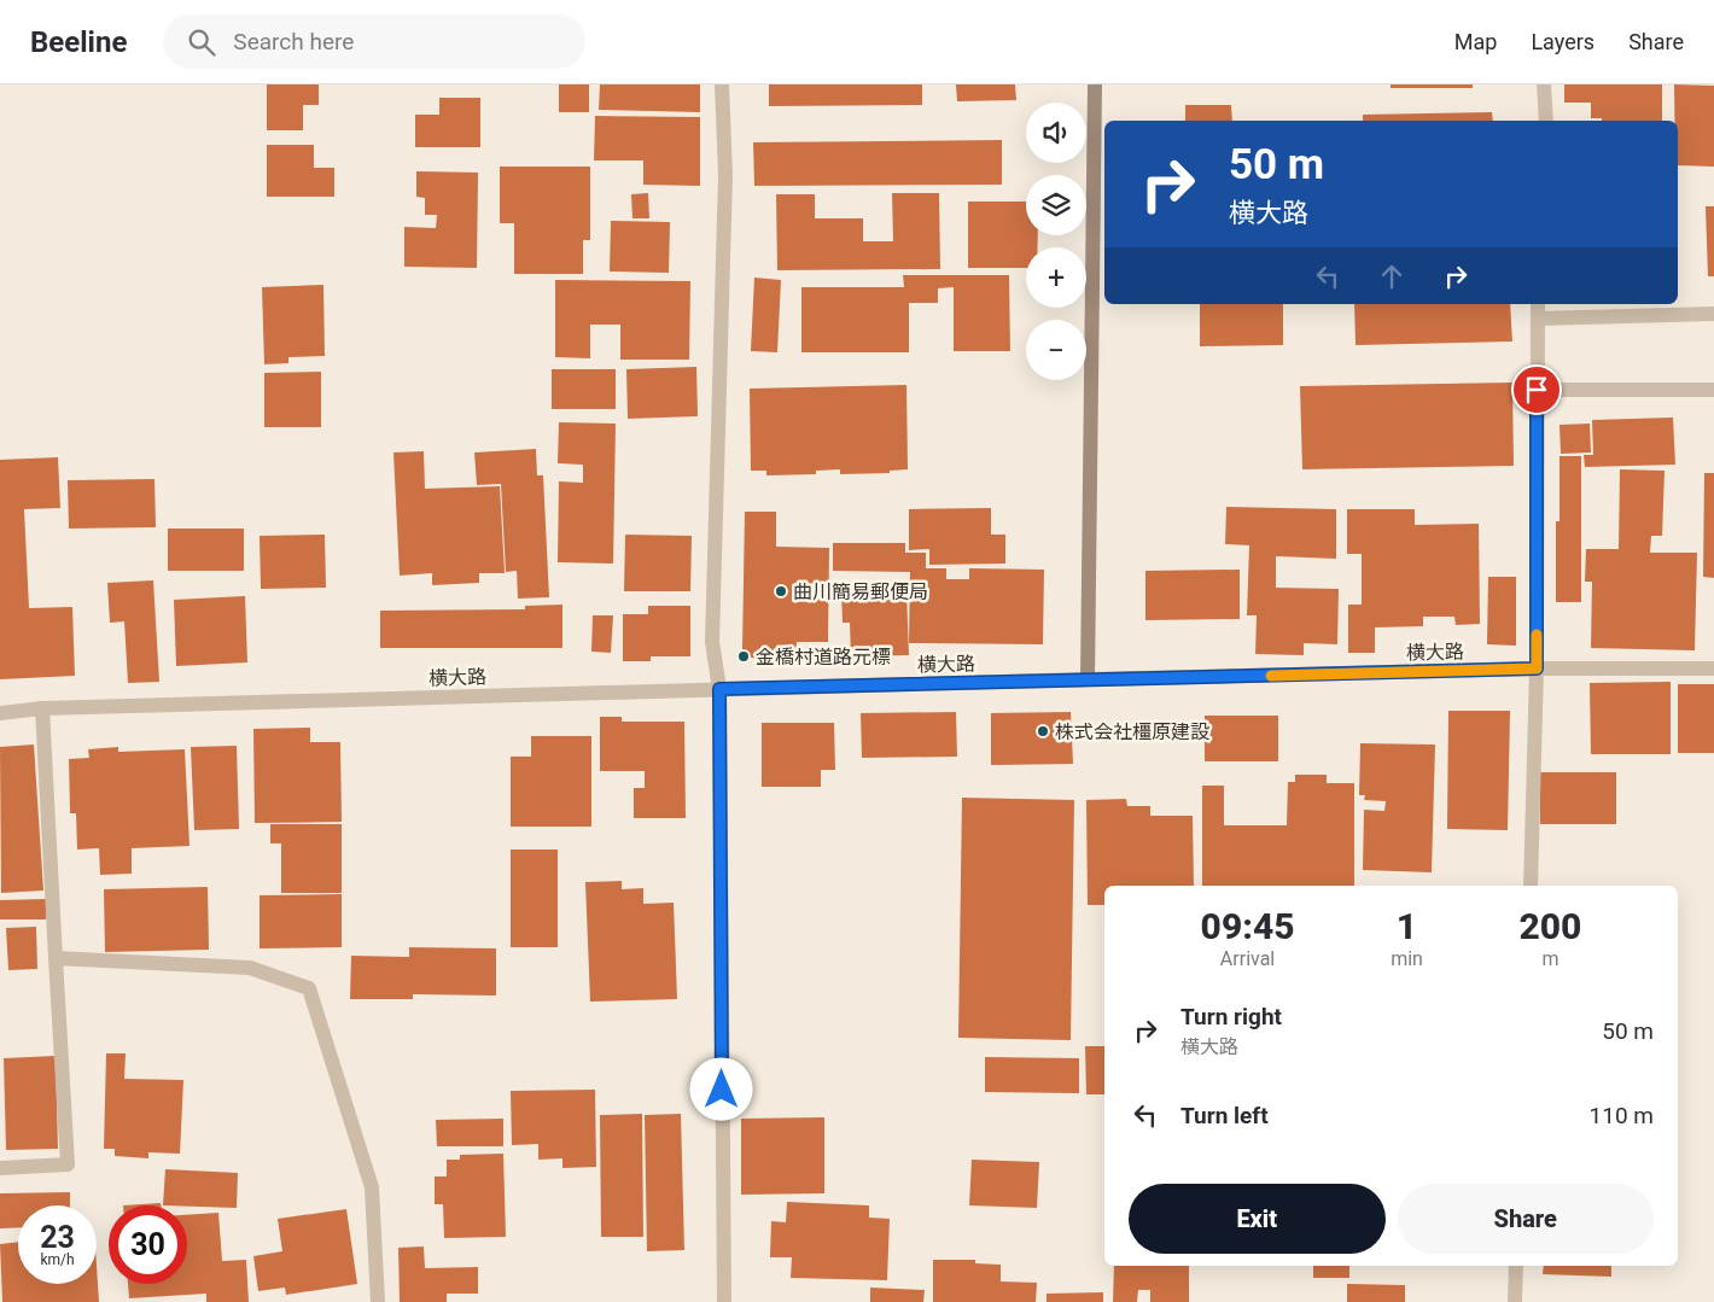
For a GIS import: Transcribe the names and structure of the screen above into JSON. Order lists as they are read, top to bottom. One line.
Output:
{"streets":{"street":["横大路"]},"places":["曲川簡易郵便局","金橋村道路元標","株式会社橿原建設"],"page":{"header":"Beeline","search":"Search here","nav":["Map","Layers","Share"],"map_buttons":["+","−"],"turn":["50 m","横大路"],"eta":["09:45","Arrival","1","min","200","m"],"list":[{"name":"Turn right","note":"横大路","value":"50 m"},{"name":"Turn left","value":"110 m"}],"buttons":["Exit","Share"],"speed":"23 km/h","limit":"30"}}
